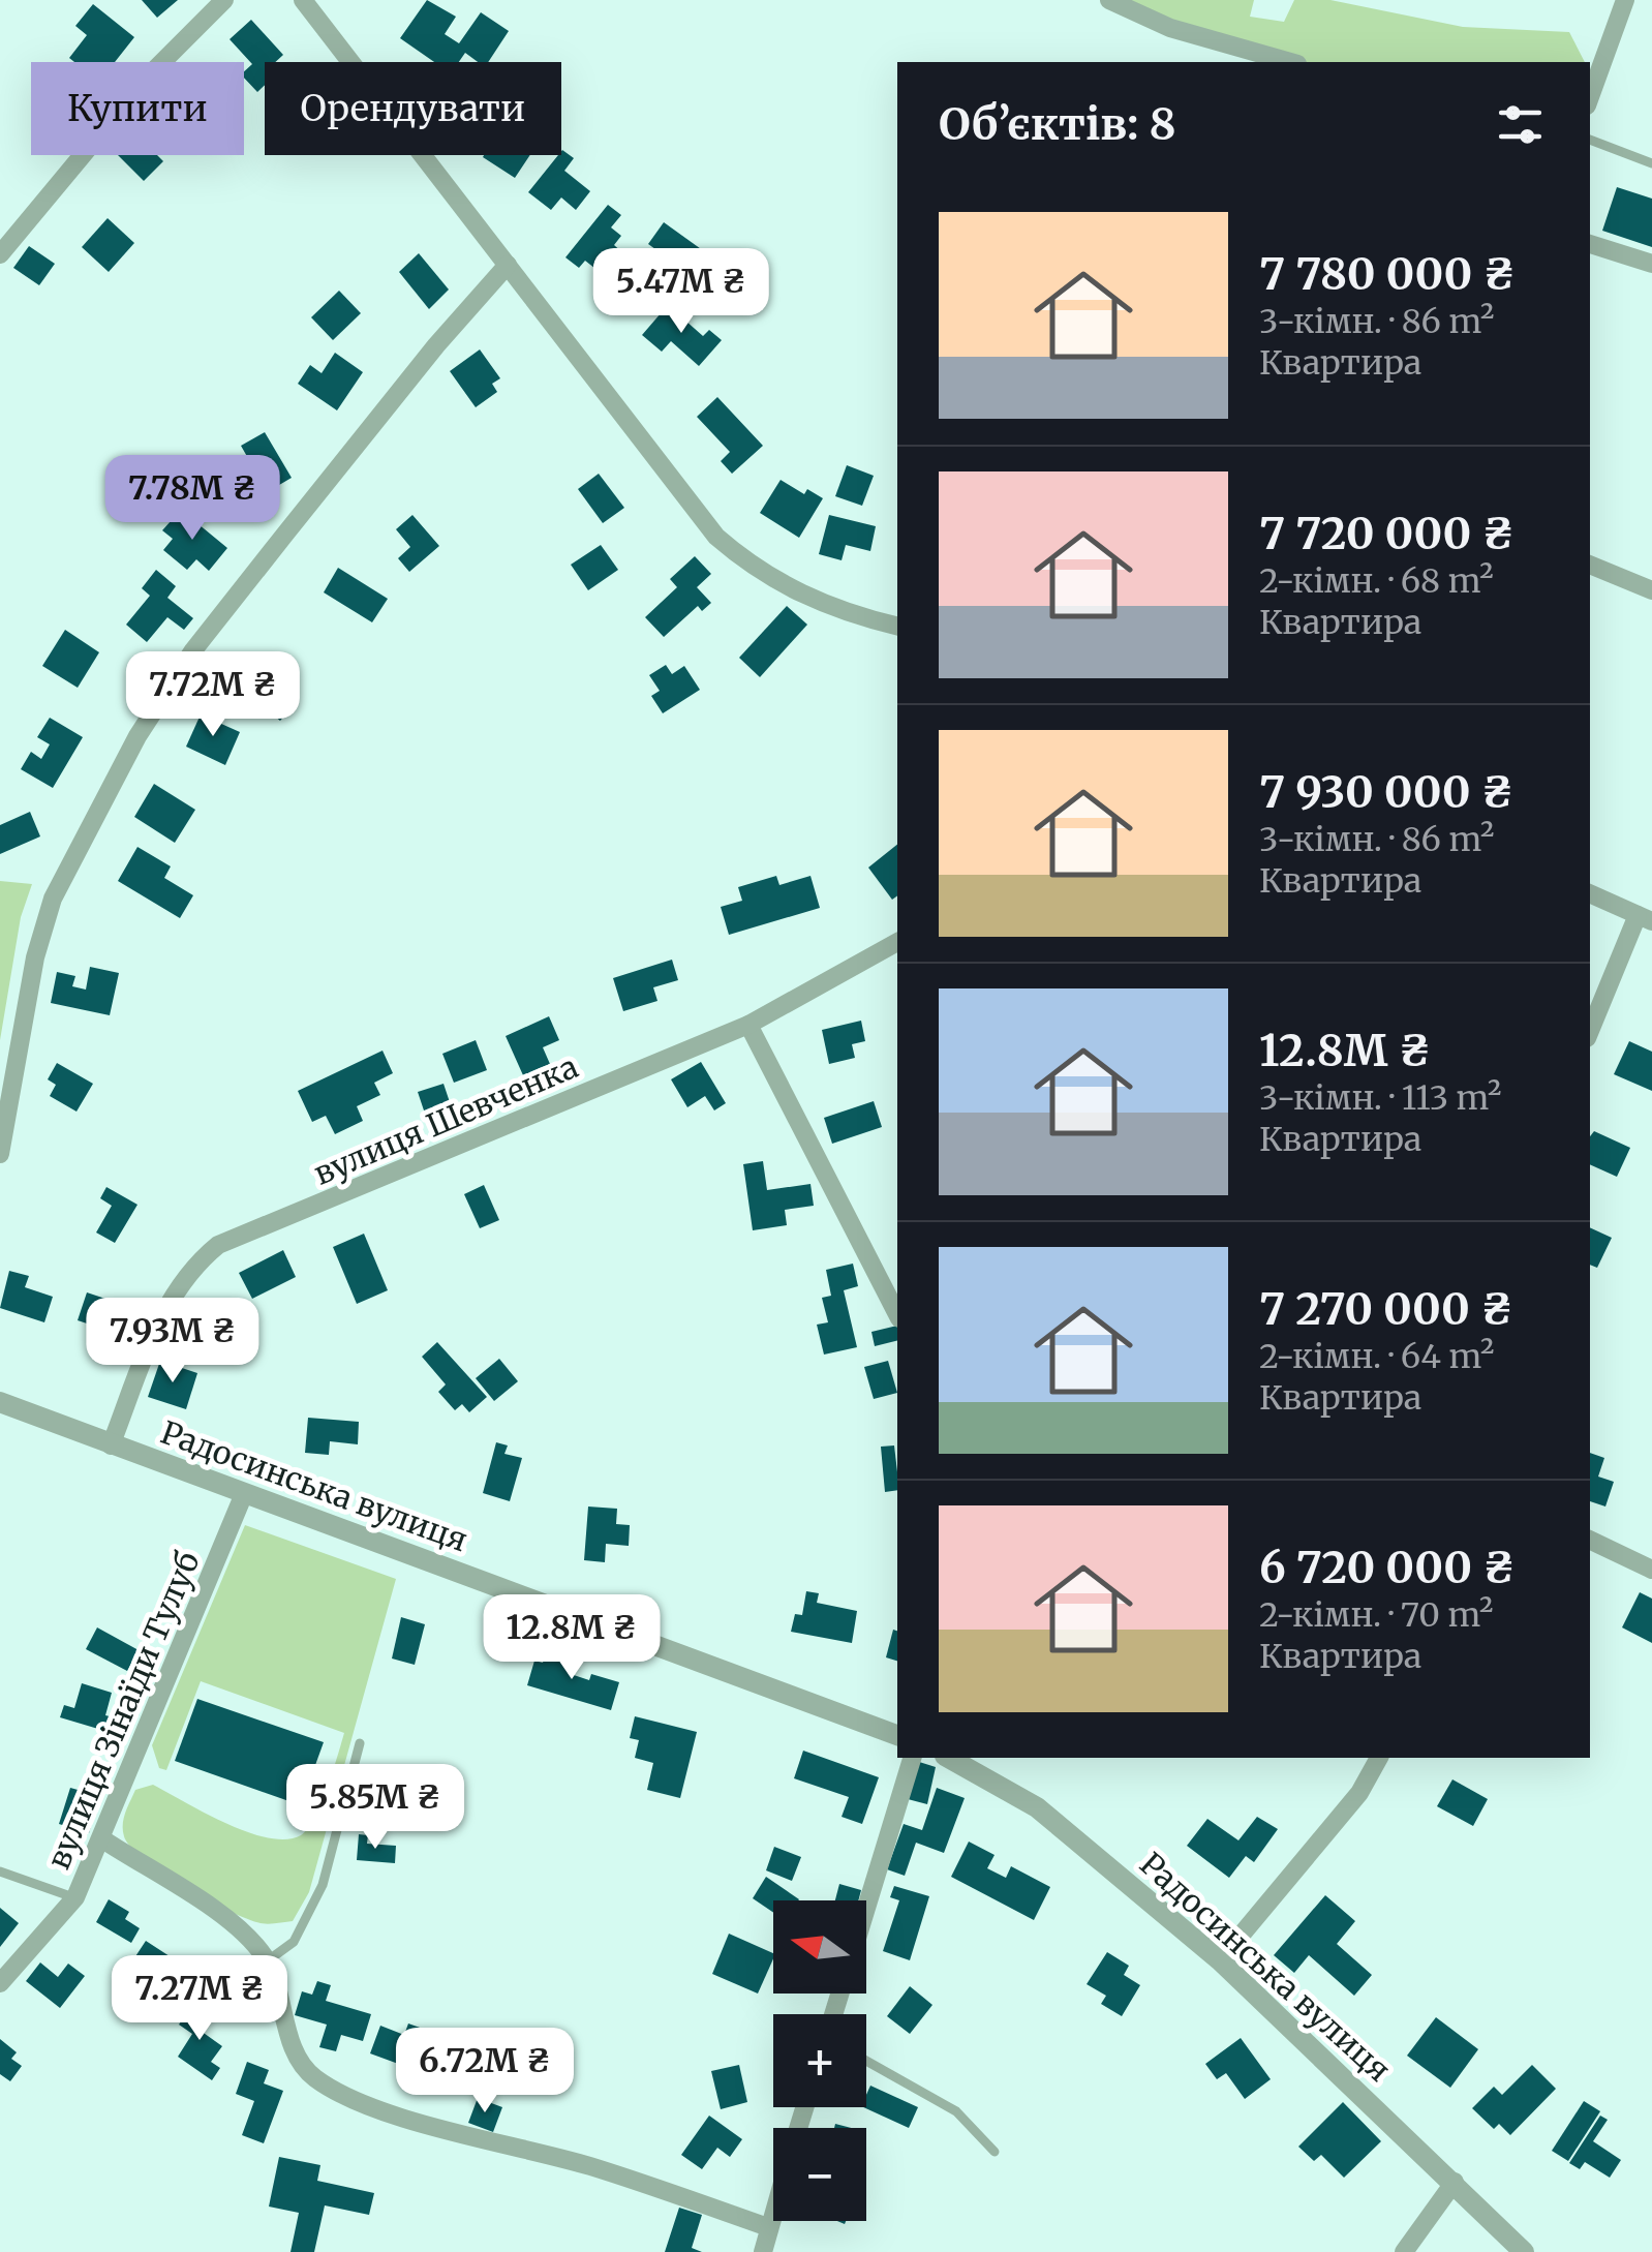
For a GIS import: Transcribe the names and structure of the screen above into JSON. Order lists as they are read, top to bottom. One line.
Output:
{"streets":{"street":["вулиця Шевченка","Радосинська вулиця","вулиця Зінаїди Тулуб"]},"crossings":[["вулиця Шевченка","Радосинська вулиця"],["Радосинська вулиця","вулиця Зінаїди Тулуб"]],"north":"left","page":{"chip":["Купити","Орендувати"],"heading":"Об’єктів: 8","list":[{"name":"7 780 000 ₴","note":"3-кімн. · 86 m² · Квартира"},{"name":"7 720 000 ₴","note":"2-кімн. · 68 m² · Квартира"},{"name":"7 930 000 ₴","note":"3-кімн. · 86 m² · Квартира"},{"name":"12.8M ₴","note":"3-кімн. · 113 m² · Квартира"},{"name":"7 270 000 ₴","note":"2-кімн. · 64 m² · Квартира"},{"name":"6 720 000 ₴","note":"2-кімн. · 70 m² · Квартира"}],"price":["5.47M ₴","7.78M ₴","7.72M ₴","7.93M ₴","12.8M ₴","5.85M ₴","7.27M ₴","6.72M ₴"],"map_buttons":["+","−"]}}
